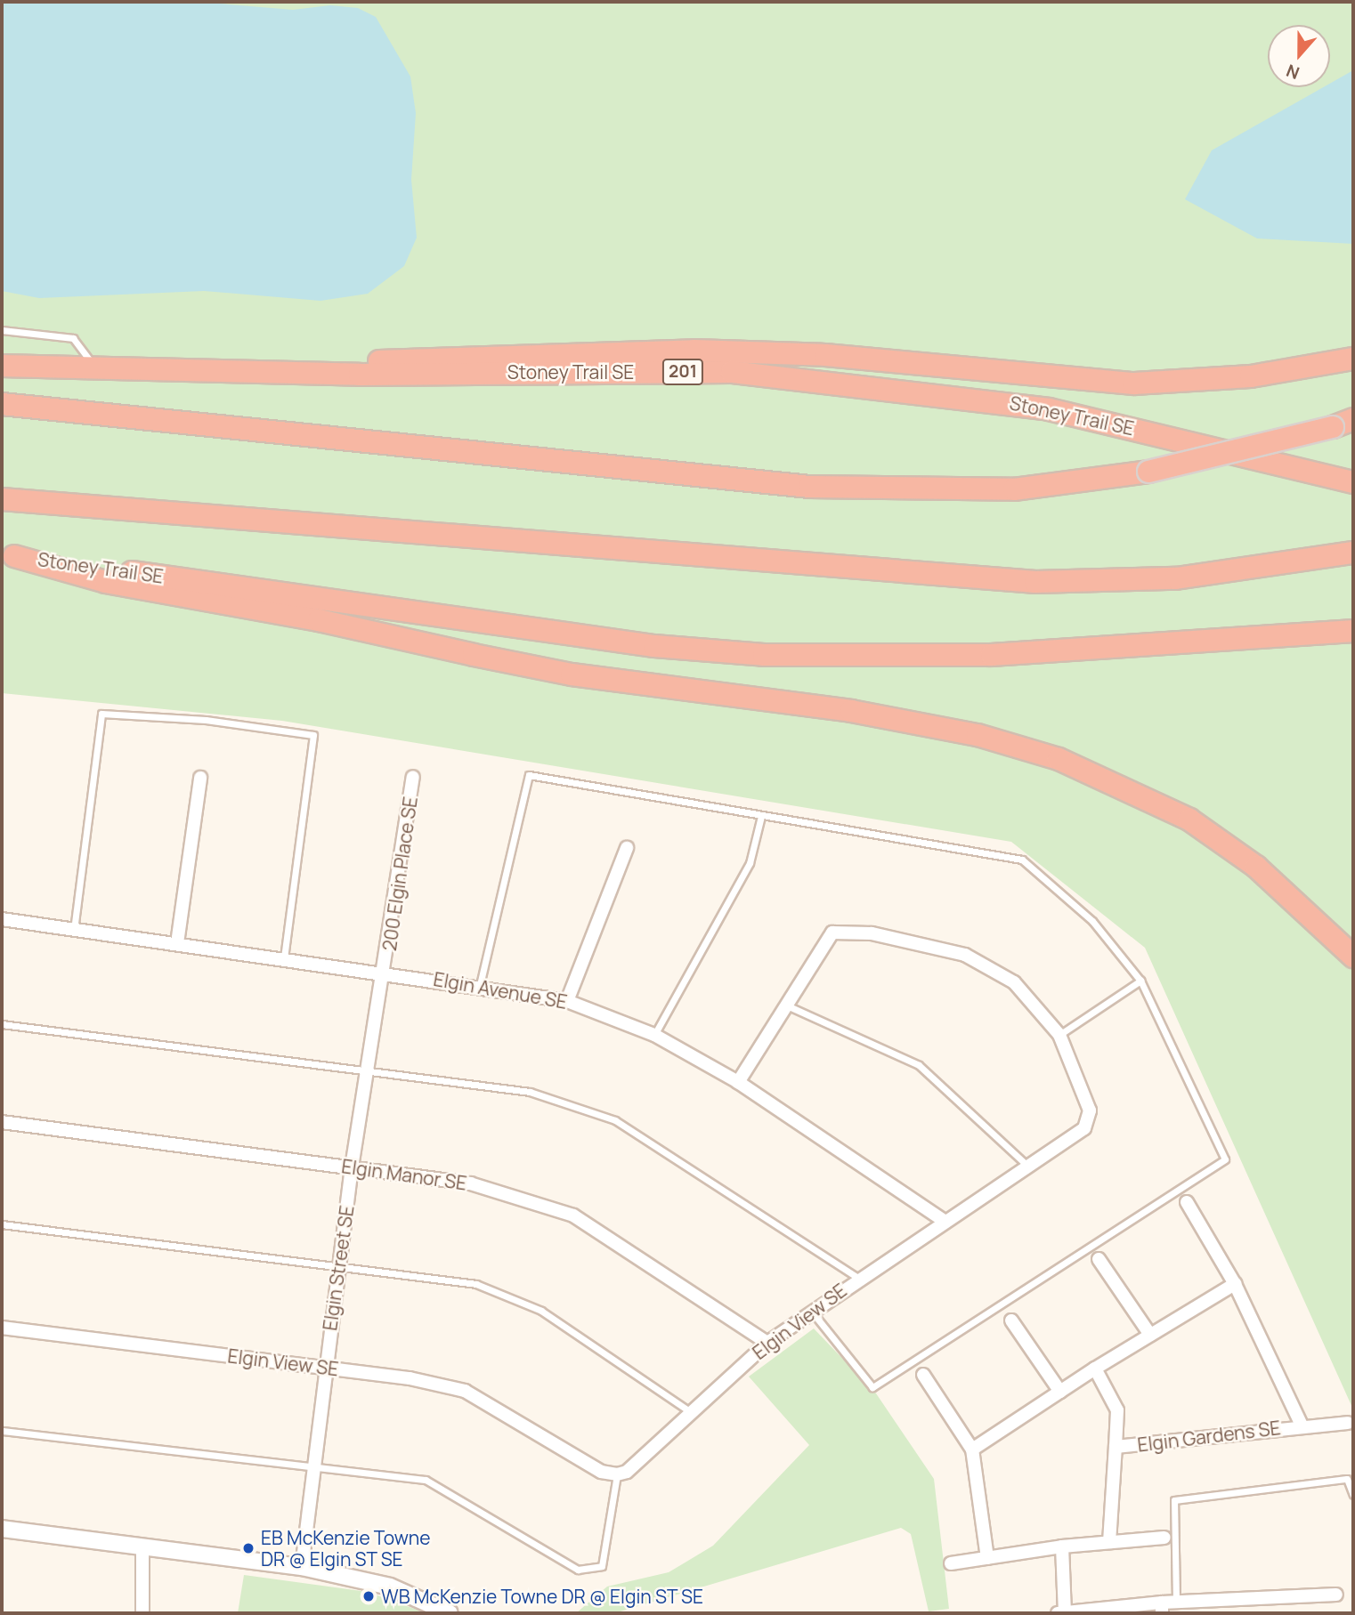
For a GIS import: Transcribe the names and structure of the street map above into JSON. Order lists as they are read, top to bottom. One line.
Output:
{"streets":{"highway":["Stoney Trail SE","201"],"street":["200 Elgin Place SE","Elgin Avenue SE","Elgin Manor SE","Elgin Street SE","Elgin View SE","Elgin Gardens SE"]},"crossings":[["200 Elgin Place SE","Elgin Avenue SE"],["200 Elgin Place SE","Elgin Street SE"],["Elgin Avenue SE","Elgin Street SE"],["Elgin Avenue SE","Elgin View SE"],["Elgin Manor SE","Elgin Street SE"],["Elgin Manor SE","Elgin View SE"],["Elgin Street SE","Elgin View SE"]],"places":["EB McKenzie Towne DR @ Elgin ST SE","WB McKenzie Towne DR @ Elgin ST SE"],"north":"bottom"}
